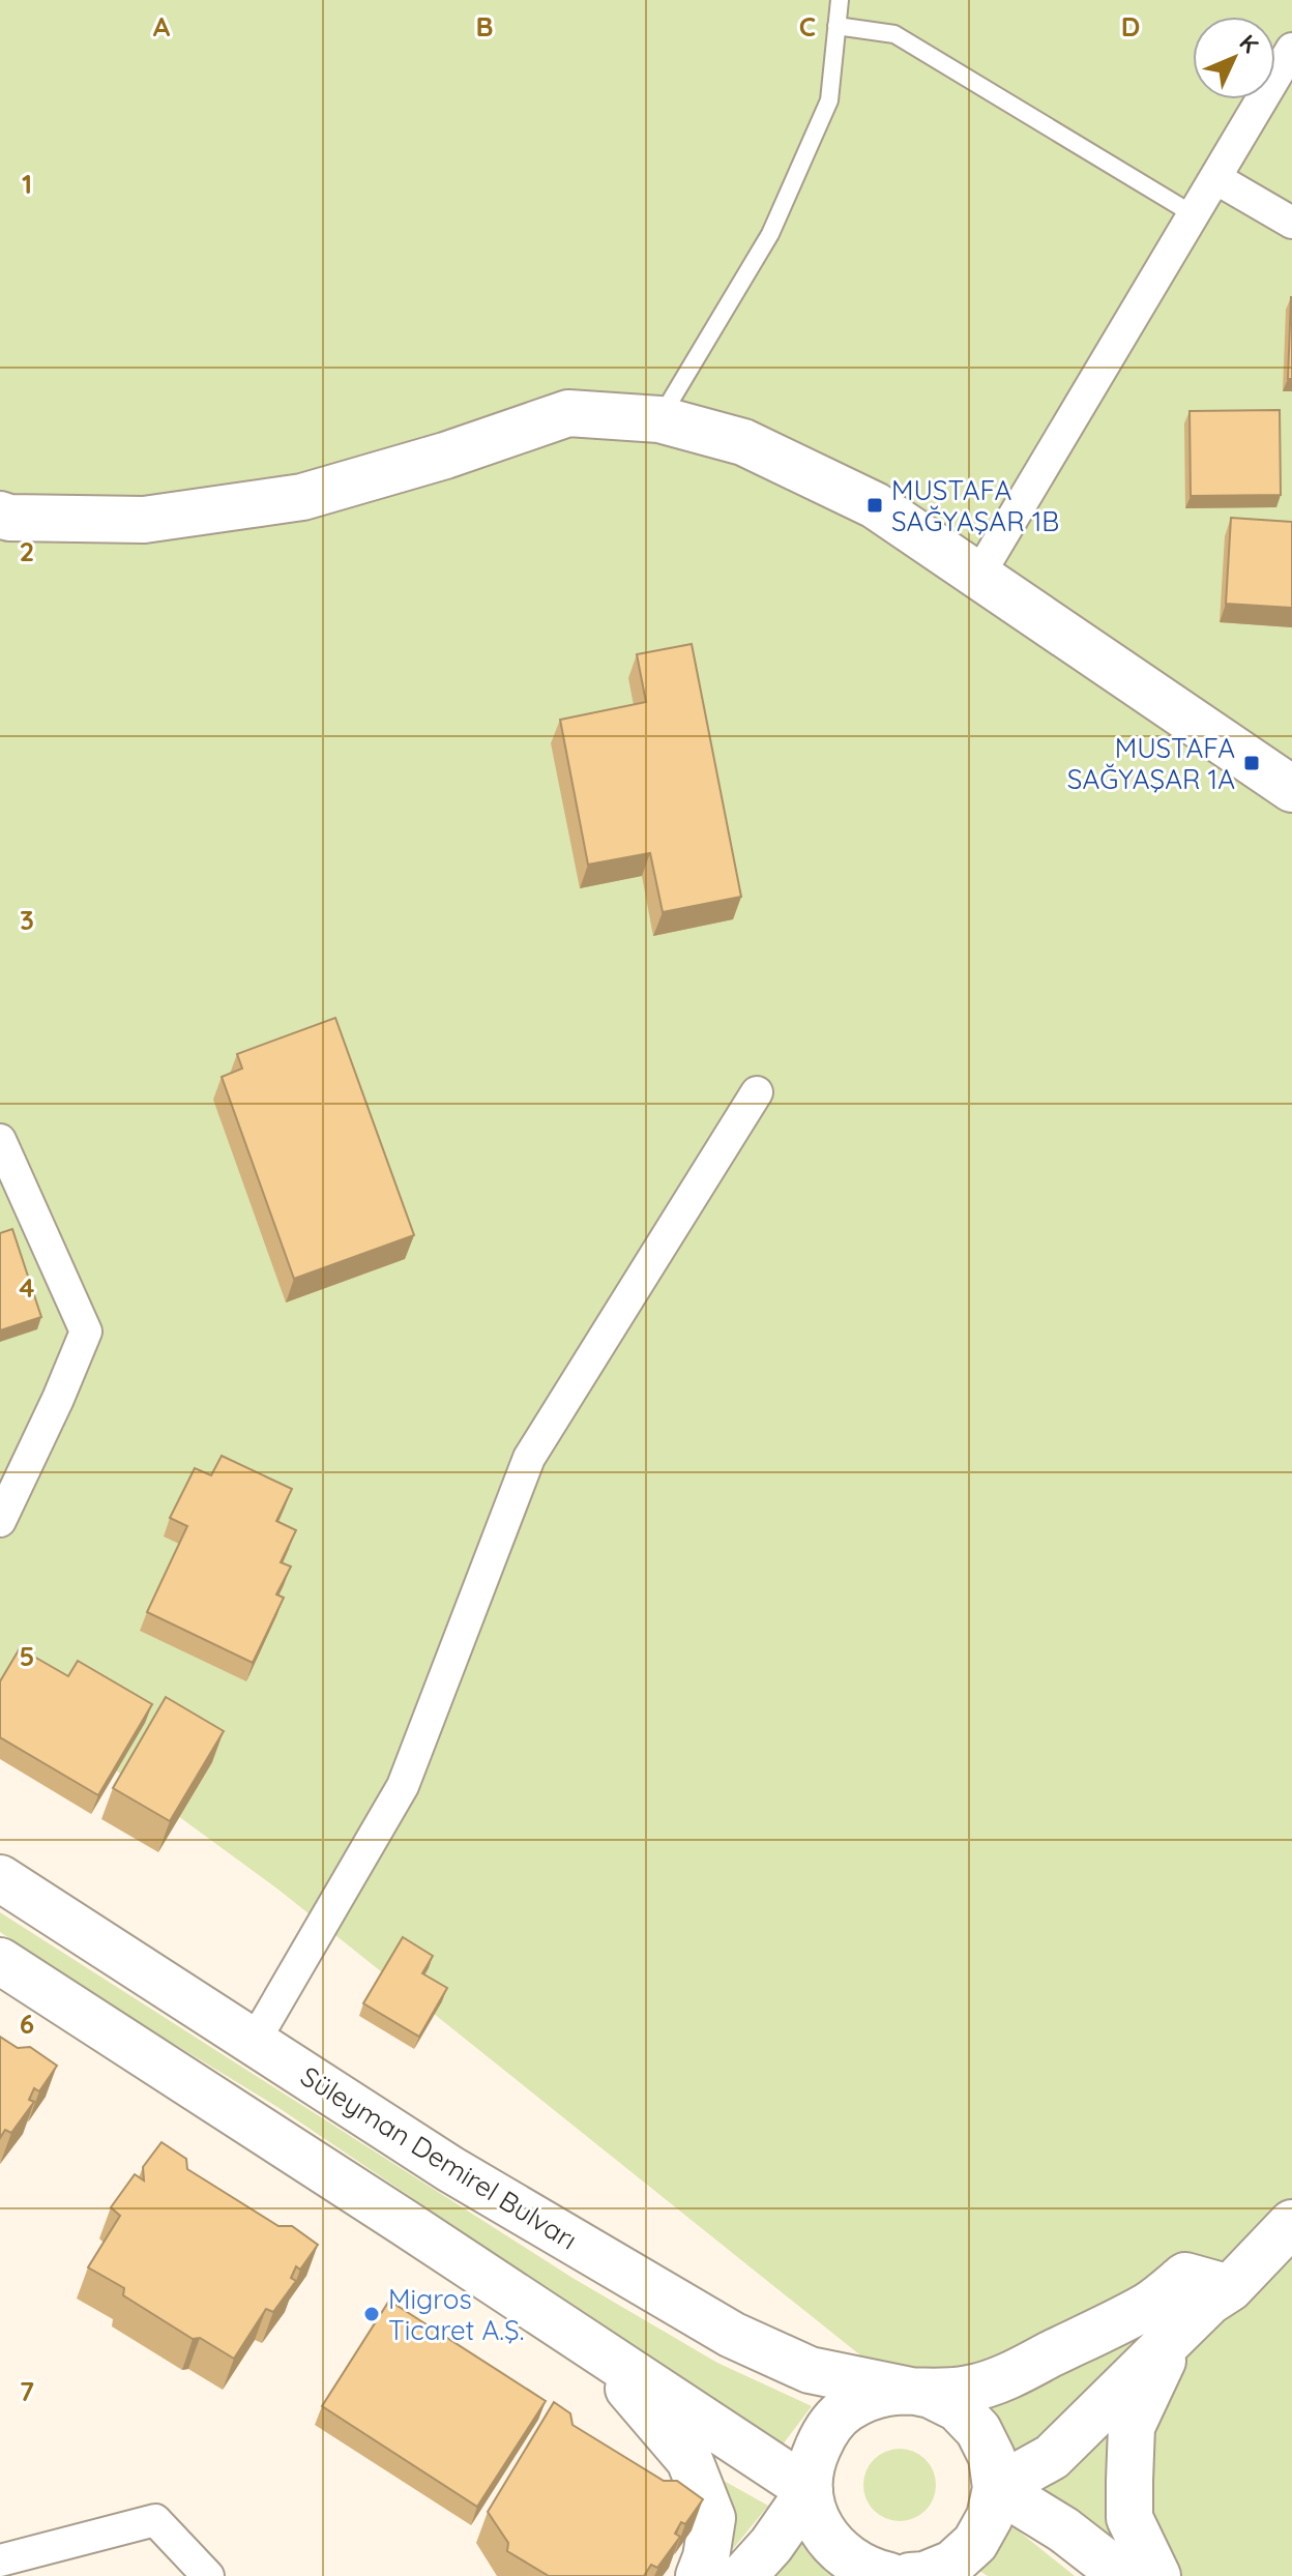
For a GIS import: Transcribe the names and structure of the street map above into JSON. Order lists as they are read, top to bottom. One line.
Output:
{"streets":{"main road":["Süleyman Demirel Bulvarı"]},"places":{"transit":["MUSTAFA SAĞYAŞAR 1B","MUSTAFA SAĞYAŞAR 1A"],"other":["Migros Ticaret A.Ş."]},"north":"top right","grid":{"columns":["A","B","C","D"],"rows":["1","2","3","4","5","6","7"]}}
